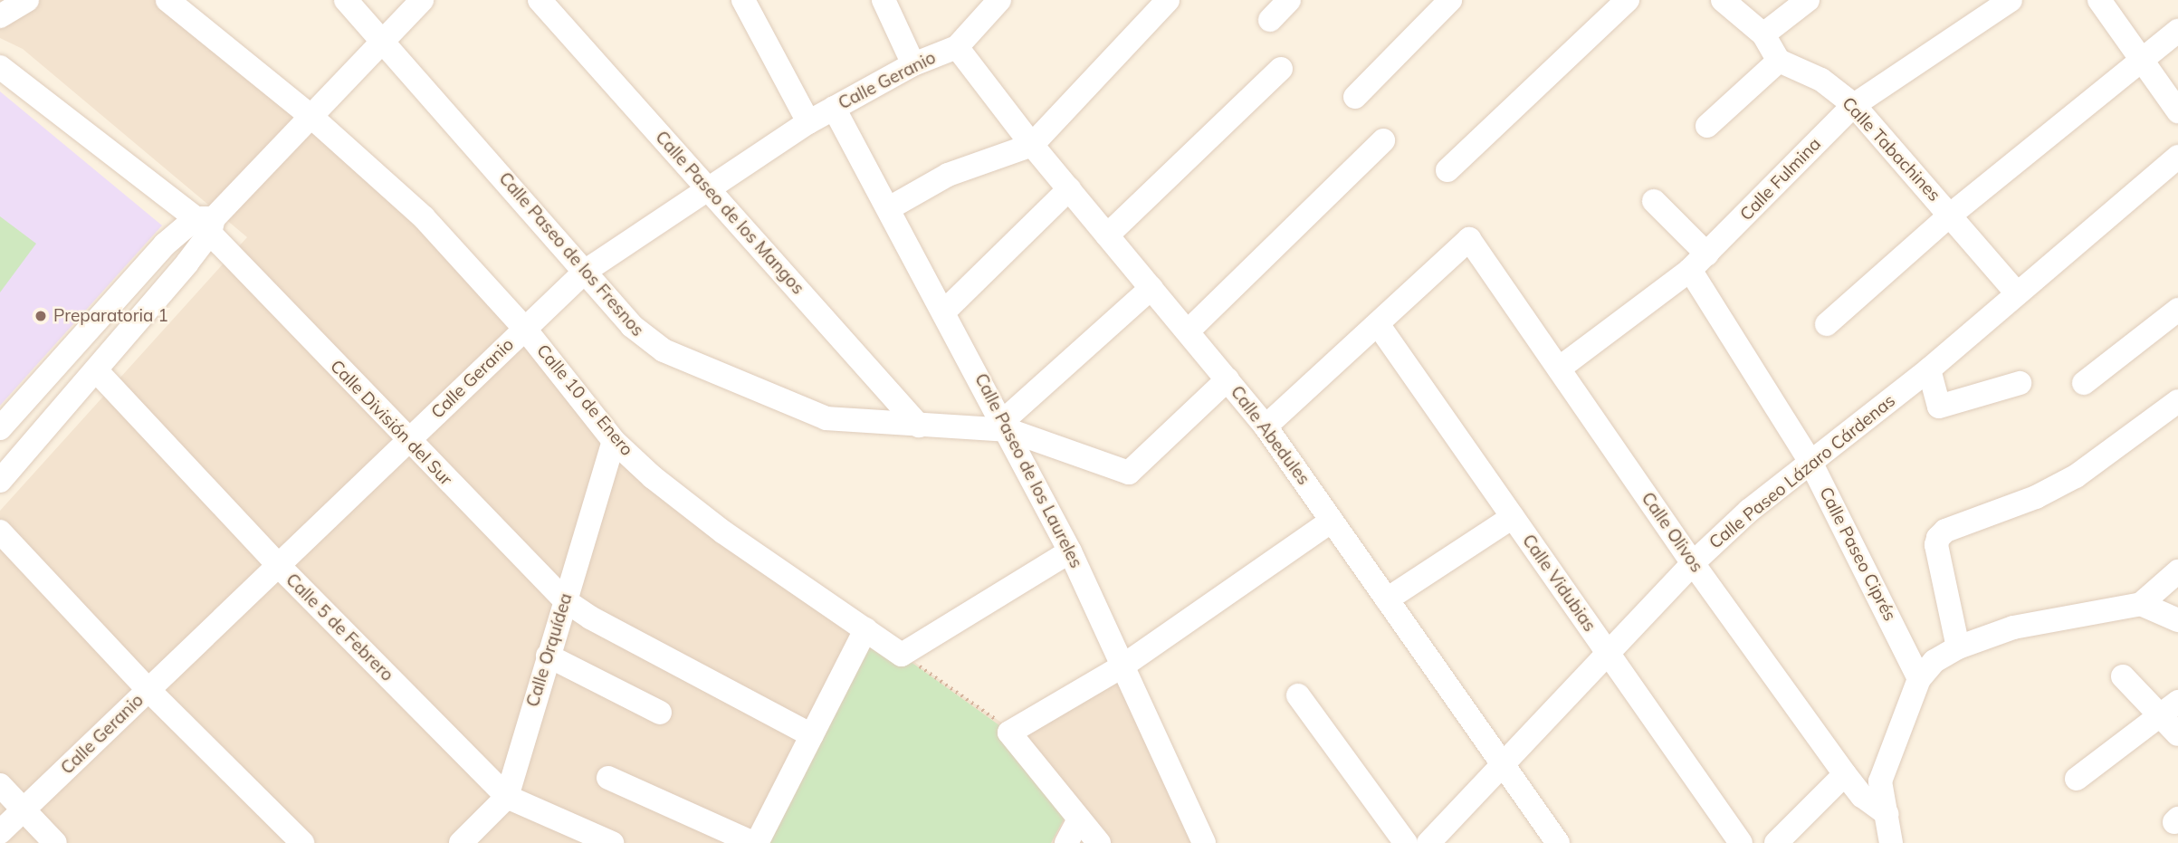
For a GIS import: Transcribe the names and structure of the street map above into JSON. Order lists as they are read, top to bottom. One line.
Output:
{"streets":{"street":["Calle Geranio","Calle Tabachines","Calle Fulmina","Calle Paseo de los Mangos","Calle Paseo de los Fresnos","Calle 10 de Enero","Calle División del Sur","Calle Abedules","Calle Paseo de los Laureles","Calle Paseo Lázaro Cárdenas","Calle Olivos","Calle Paseo Ciprés","Calle Vidubias","Calle 5 de Febrero","Calle Orquídea"]},"crossings":[["Calle Geranio","Calle Paseo de los Mangos"],["Calle Geranio","Calle Paseo de los Fresnos"],["Calle Geranio","Calle 10 de Enero"],["Calle Geranio","Calle División del Sur"],["Calle Geranio","Calle Abedules"],["Calle Geranio","Calle Paseo de los Laureles"],["Calle Geranio","Calle 5 de Febrero"],["Calle Tabachines","Calle Fulmina"],["Calle Tabachines","Calle Paseo Lázaro Cárdenas"],["Calle Fulmina","Calle Olivos"],["Calle Fulmina","Calle Paseo Ciprés"],["Calle Paseo de los Mangos","Calle Paseo de los Fresnos"],["Calle Paseo de los Fresnos","Calle Abedules"],["Calle Paseo de los Fresnos","Calle Paseo de los Laureles"],["Calle 10 de Enero","Calle Orquídea"],["Calle División del Sur","Calle Orquídea"],["Calle Abedules","Calle Paseo Lázaro Cárdenas"],["Calle Paseo Lázaro Cárdenas","Calle Olivos"],["Calle Paseo Lázaro Cárdenas","Calle Paseo Ciprés"],["Calle Paseo Lázaro Cárdenas","Calle Vidubias"],["Calle Olivos","Calle Vidubias"],["Calle 5 de Febrero","Calle Orquídea"]],"places":["Preparatoria 1"]}
